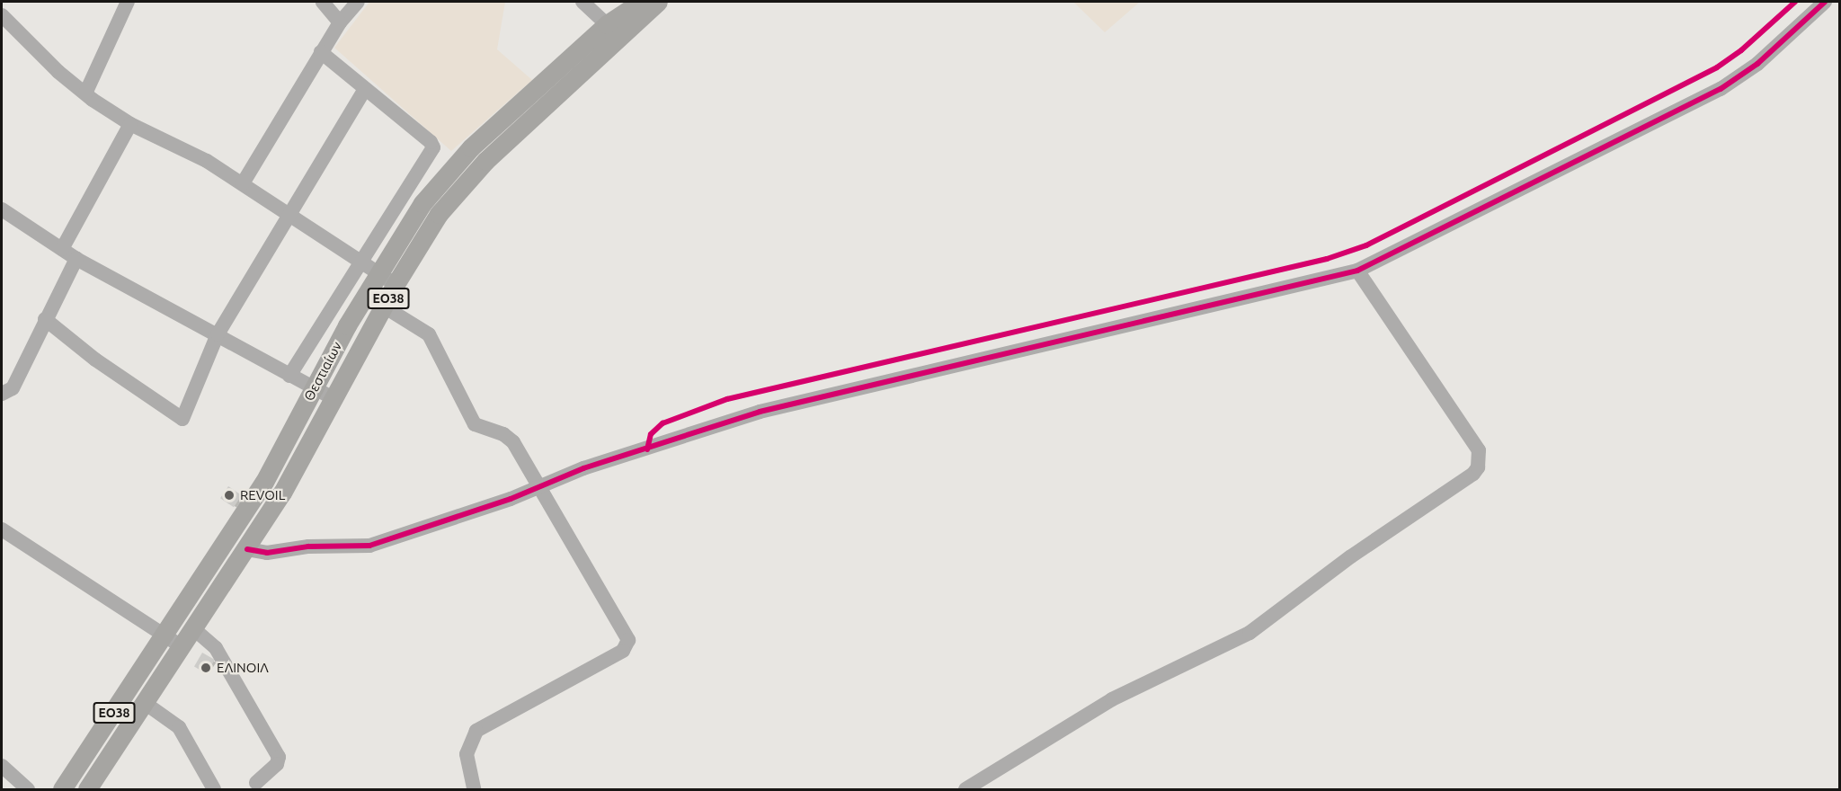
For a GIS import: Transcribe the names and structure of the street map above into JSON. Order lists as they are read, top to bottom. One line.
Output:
{"streets":{"main road":["ΕΟ38","Θεστιαίων"]},"places":["REVOIL","ΕΛΙΝΟΙΛ"]}
